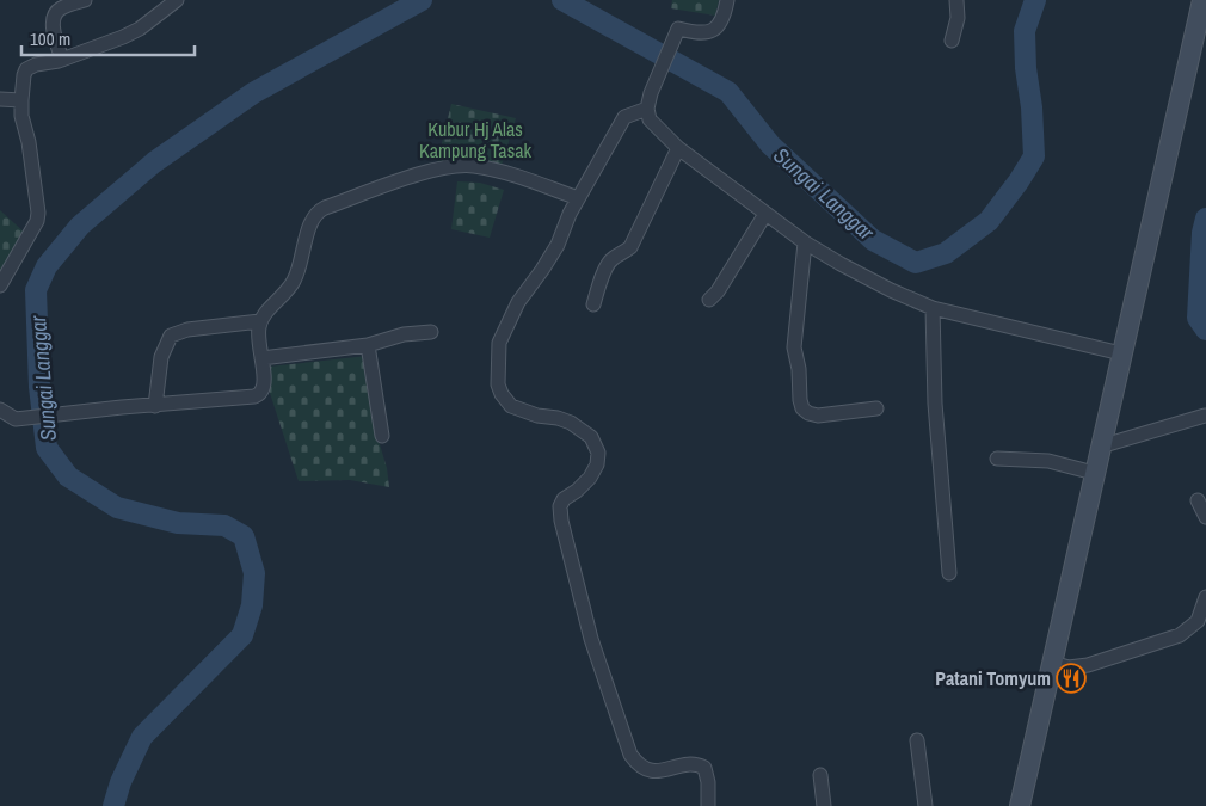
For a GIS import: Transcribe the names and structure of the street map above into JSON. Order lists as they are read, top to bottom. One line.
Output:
{"water":["Sungai Langgar"],"parks":["Kubur Hj Alas Kampung Tasak"],"places":{"restaurant":["Patani Tomyum"]},"scale_bar":"100 m"}
